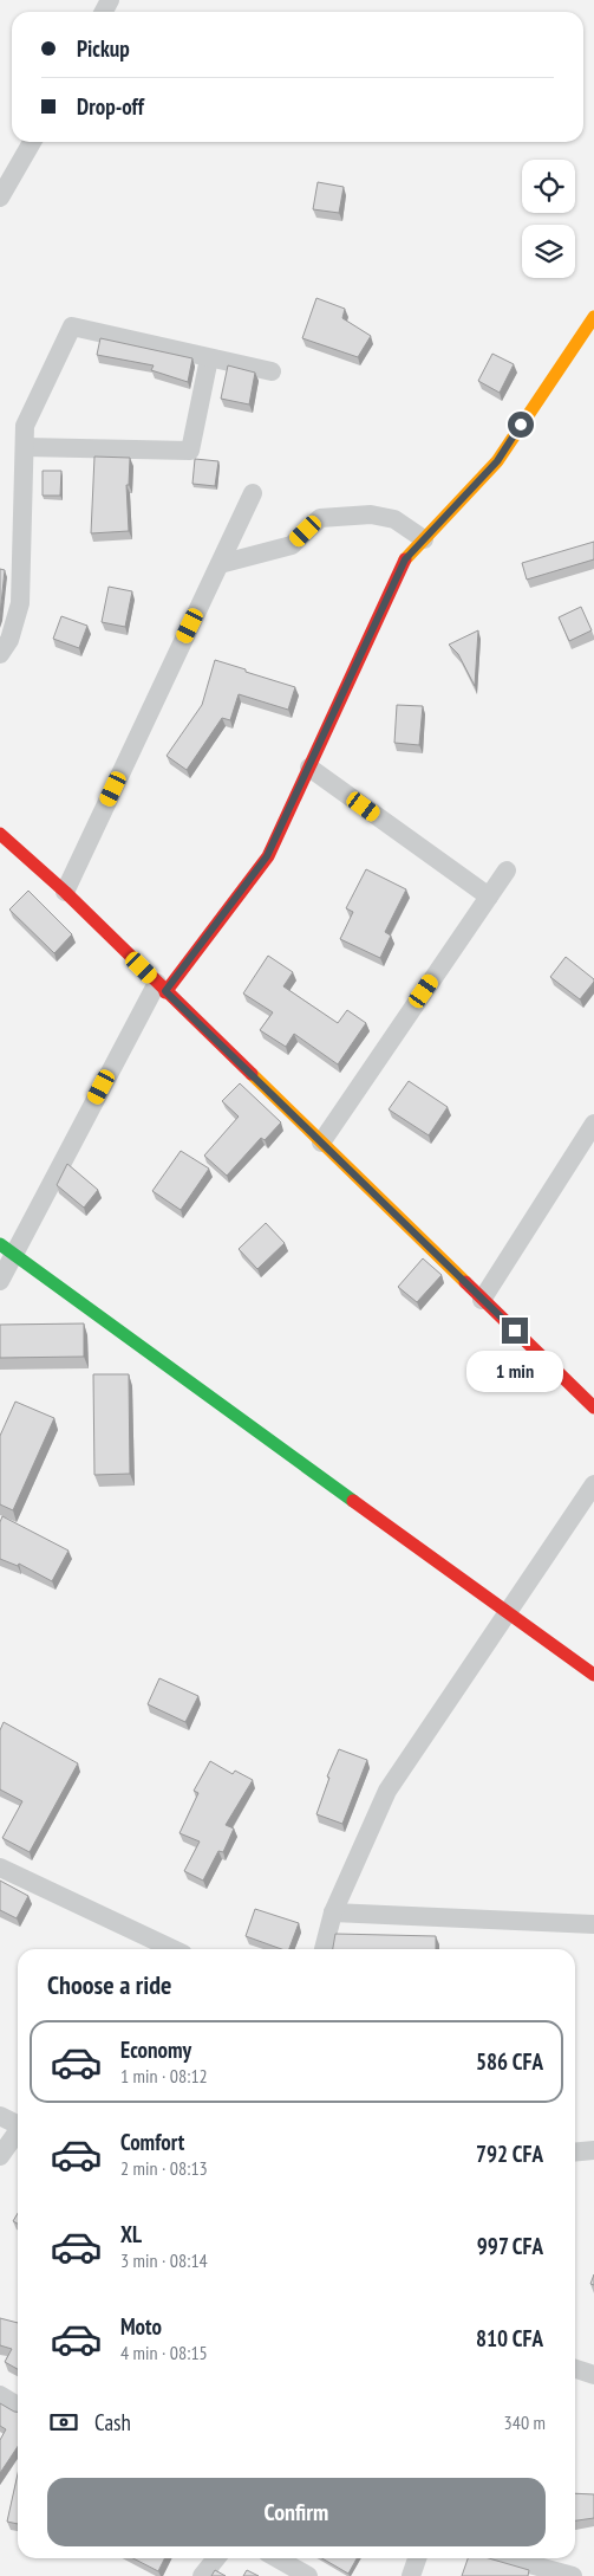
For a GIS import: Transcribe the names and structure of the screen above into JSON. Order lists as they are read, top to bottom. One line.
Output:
{"page":{"banner":["Pickup","Drop-off"],"bubble":"1 min","heading":"Choose a ride","list":[{"name":"Economy","note":"1 min · 08:12","value":"586 CFA"},{"name":"Comfort","note":"2 min · 08:13","value":"792 CFA"},{"name":"XL","note":"3 min · 08:14","value":"997 CFA"},{"name":"Moto","note":"4 min · 08:15","value":"810 CFA"}],"pay":["Cash","340 m"],"buttons":"Confirm"}}
